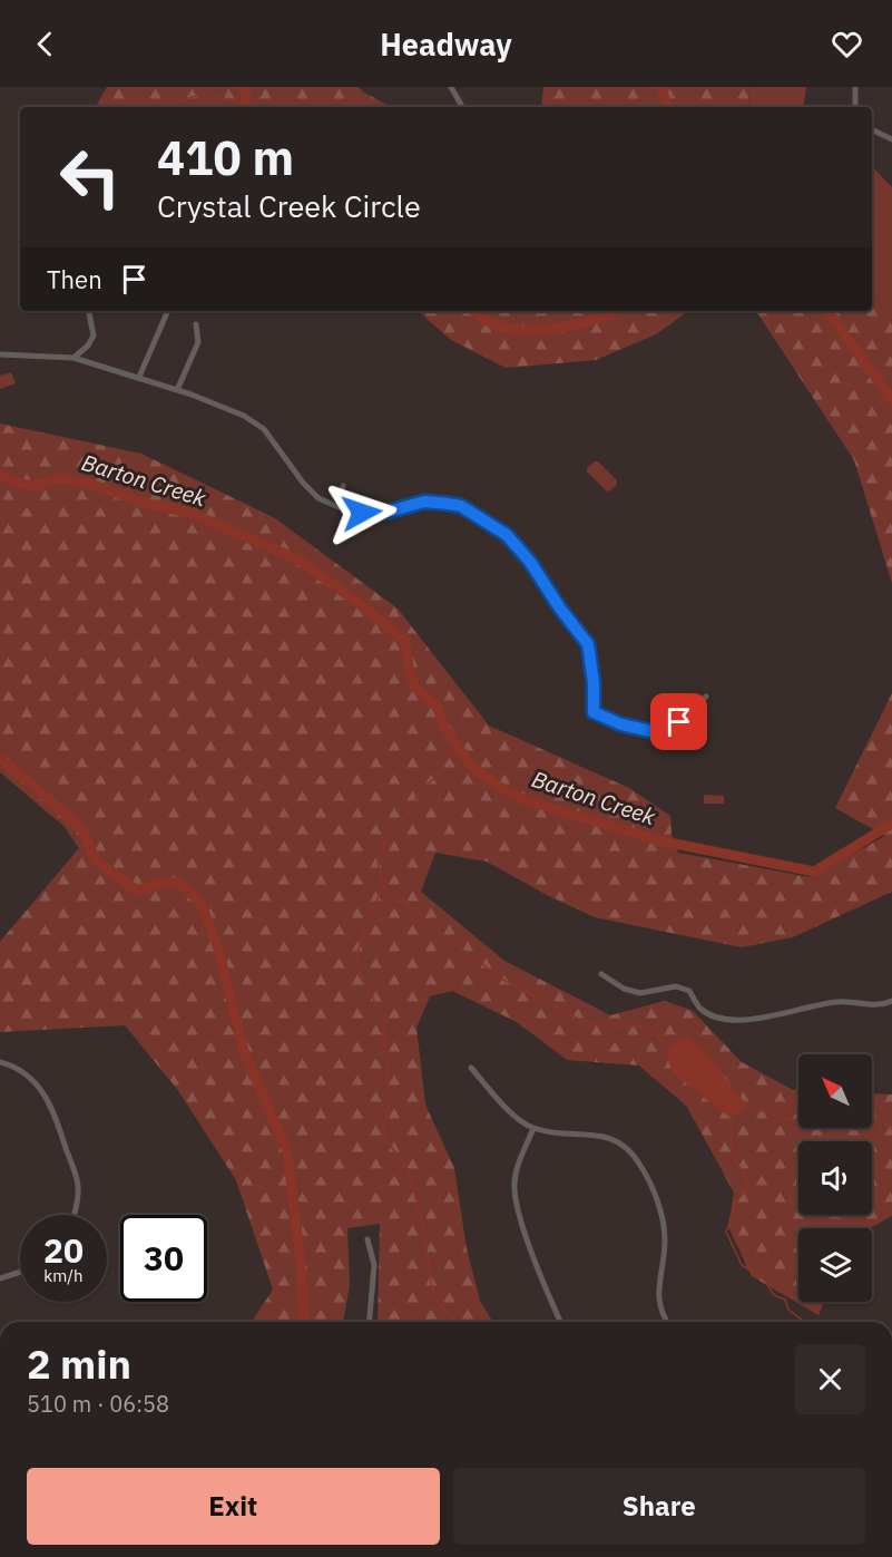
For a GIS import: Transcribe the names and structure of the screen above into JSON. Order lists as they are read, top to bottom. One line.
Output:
{"water":["Barton Creek"],"north":"top left","page":{"header":"Headway","turn":["410 m","Crystal Creek Circle"],"then":"Then","speed":"20 km/h","limit":"30","heading":["2 min","510 m · 06:58"],"buttons":["Exit","Share"]}}
